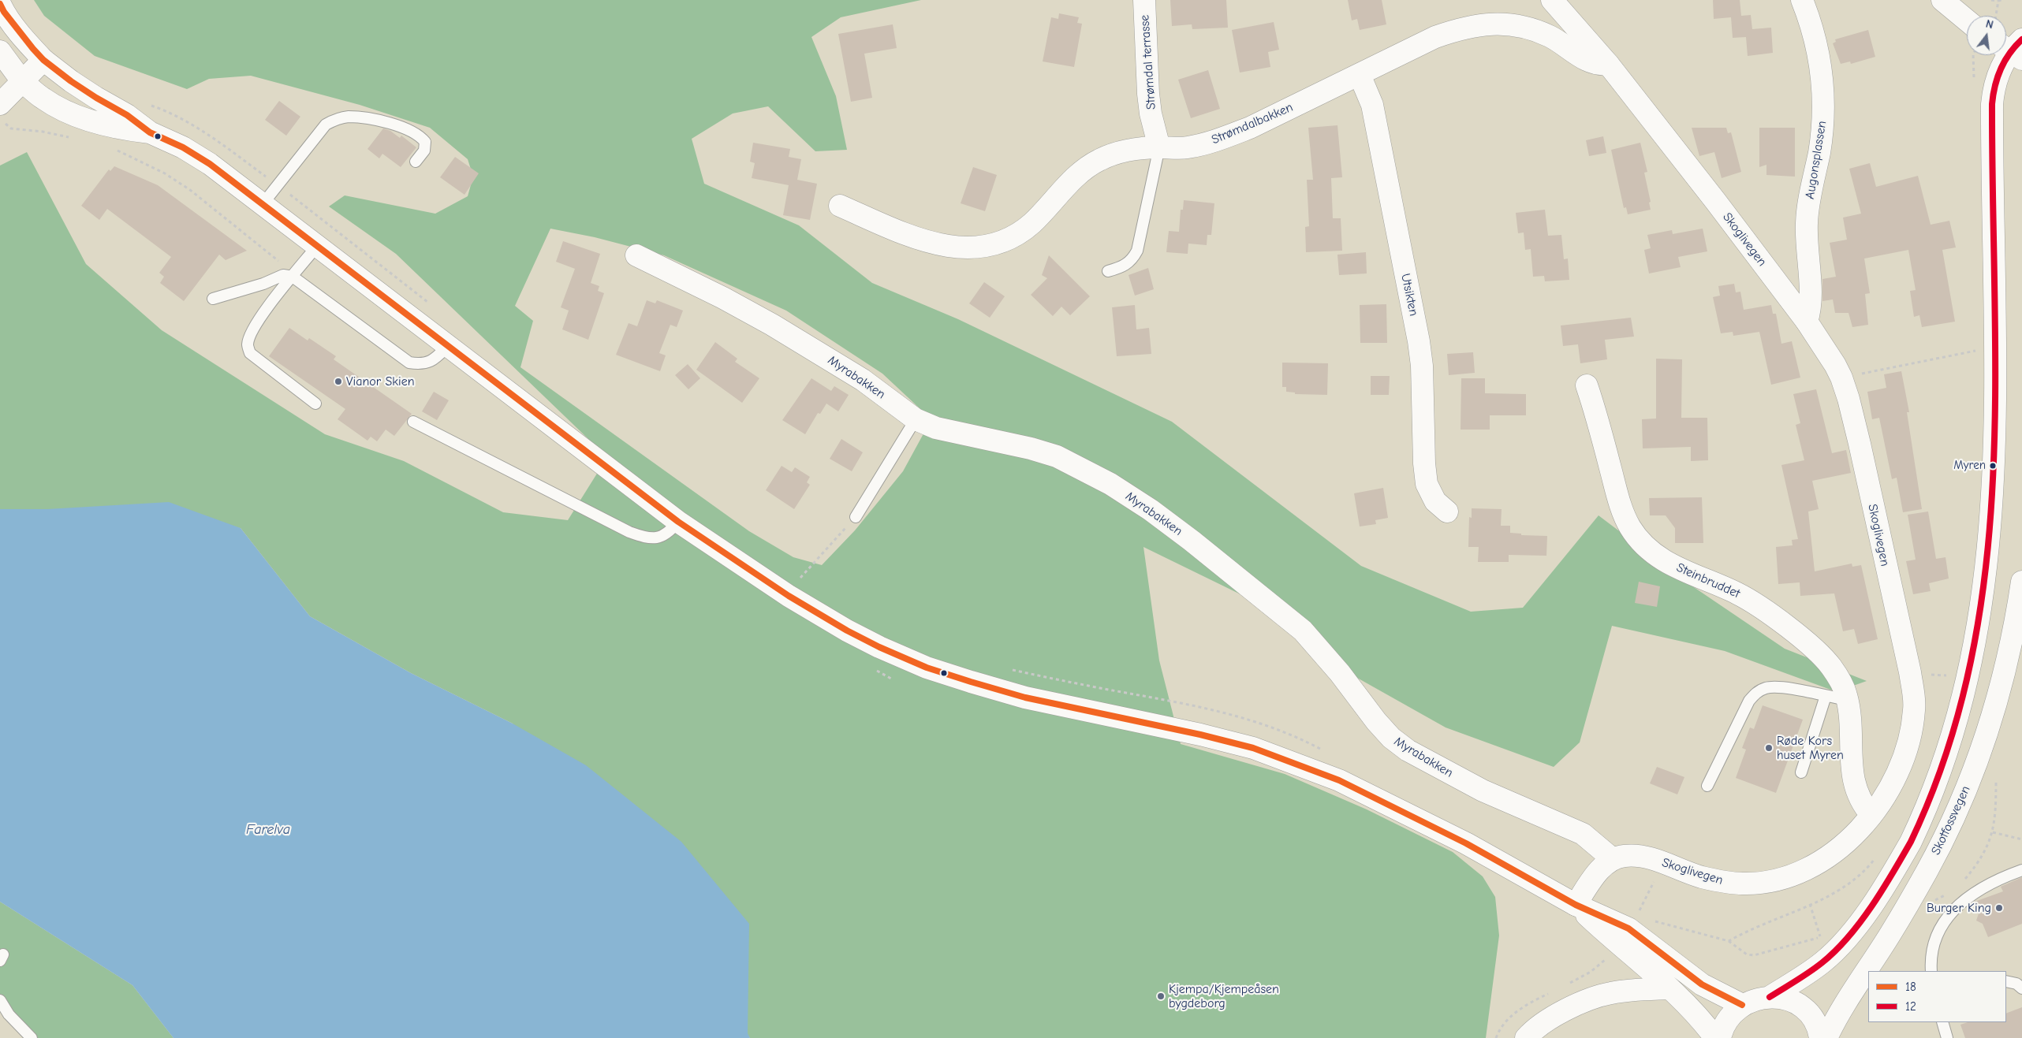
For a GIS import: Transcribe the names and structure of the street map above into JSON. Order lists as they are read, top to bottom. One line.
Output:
{"streets":{"street":["Strømdal terrasse","Strømdalbakken","Augonsplassen","Skoglivegen","Utsikten","Myrabakken","Steinbruddet","Skotfossvegen"]},"crossings":[["Strømdal terrasse","Strømdalbakken"],["Strømdalbakken","Skoglivegen"],["Strømdalbakken","Utsikten"],["Augonsplassen","Skoglivegen"],["Skoglivegen","Myrabakken"],["Skoglivegen","Steinbruddet"]],"water":["Farelva"],"places":["Vianor Skien","Myren","Røde Kors huset Myren","Burger King","Kjempa/Kjempeåsen bygdeborg"],"lines":["transit line 18","transit line 12"],"legend":["18","12"],"north":"top"}
